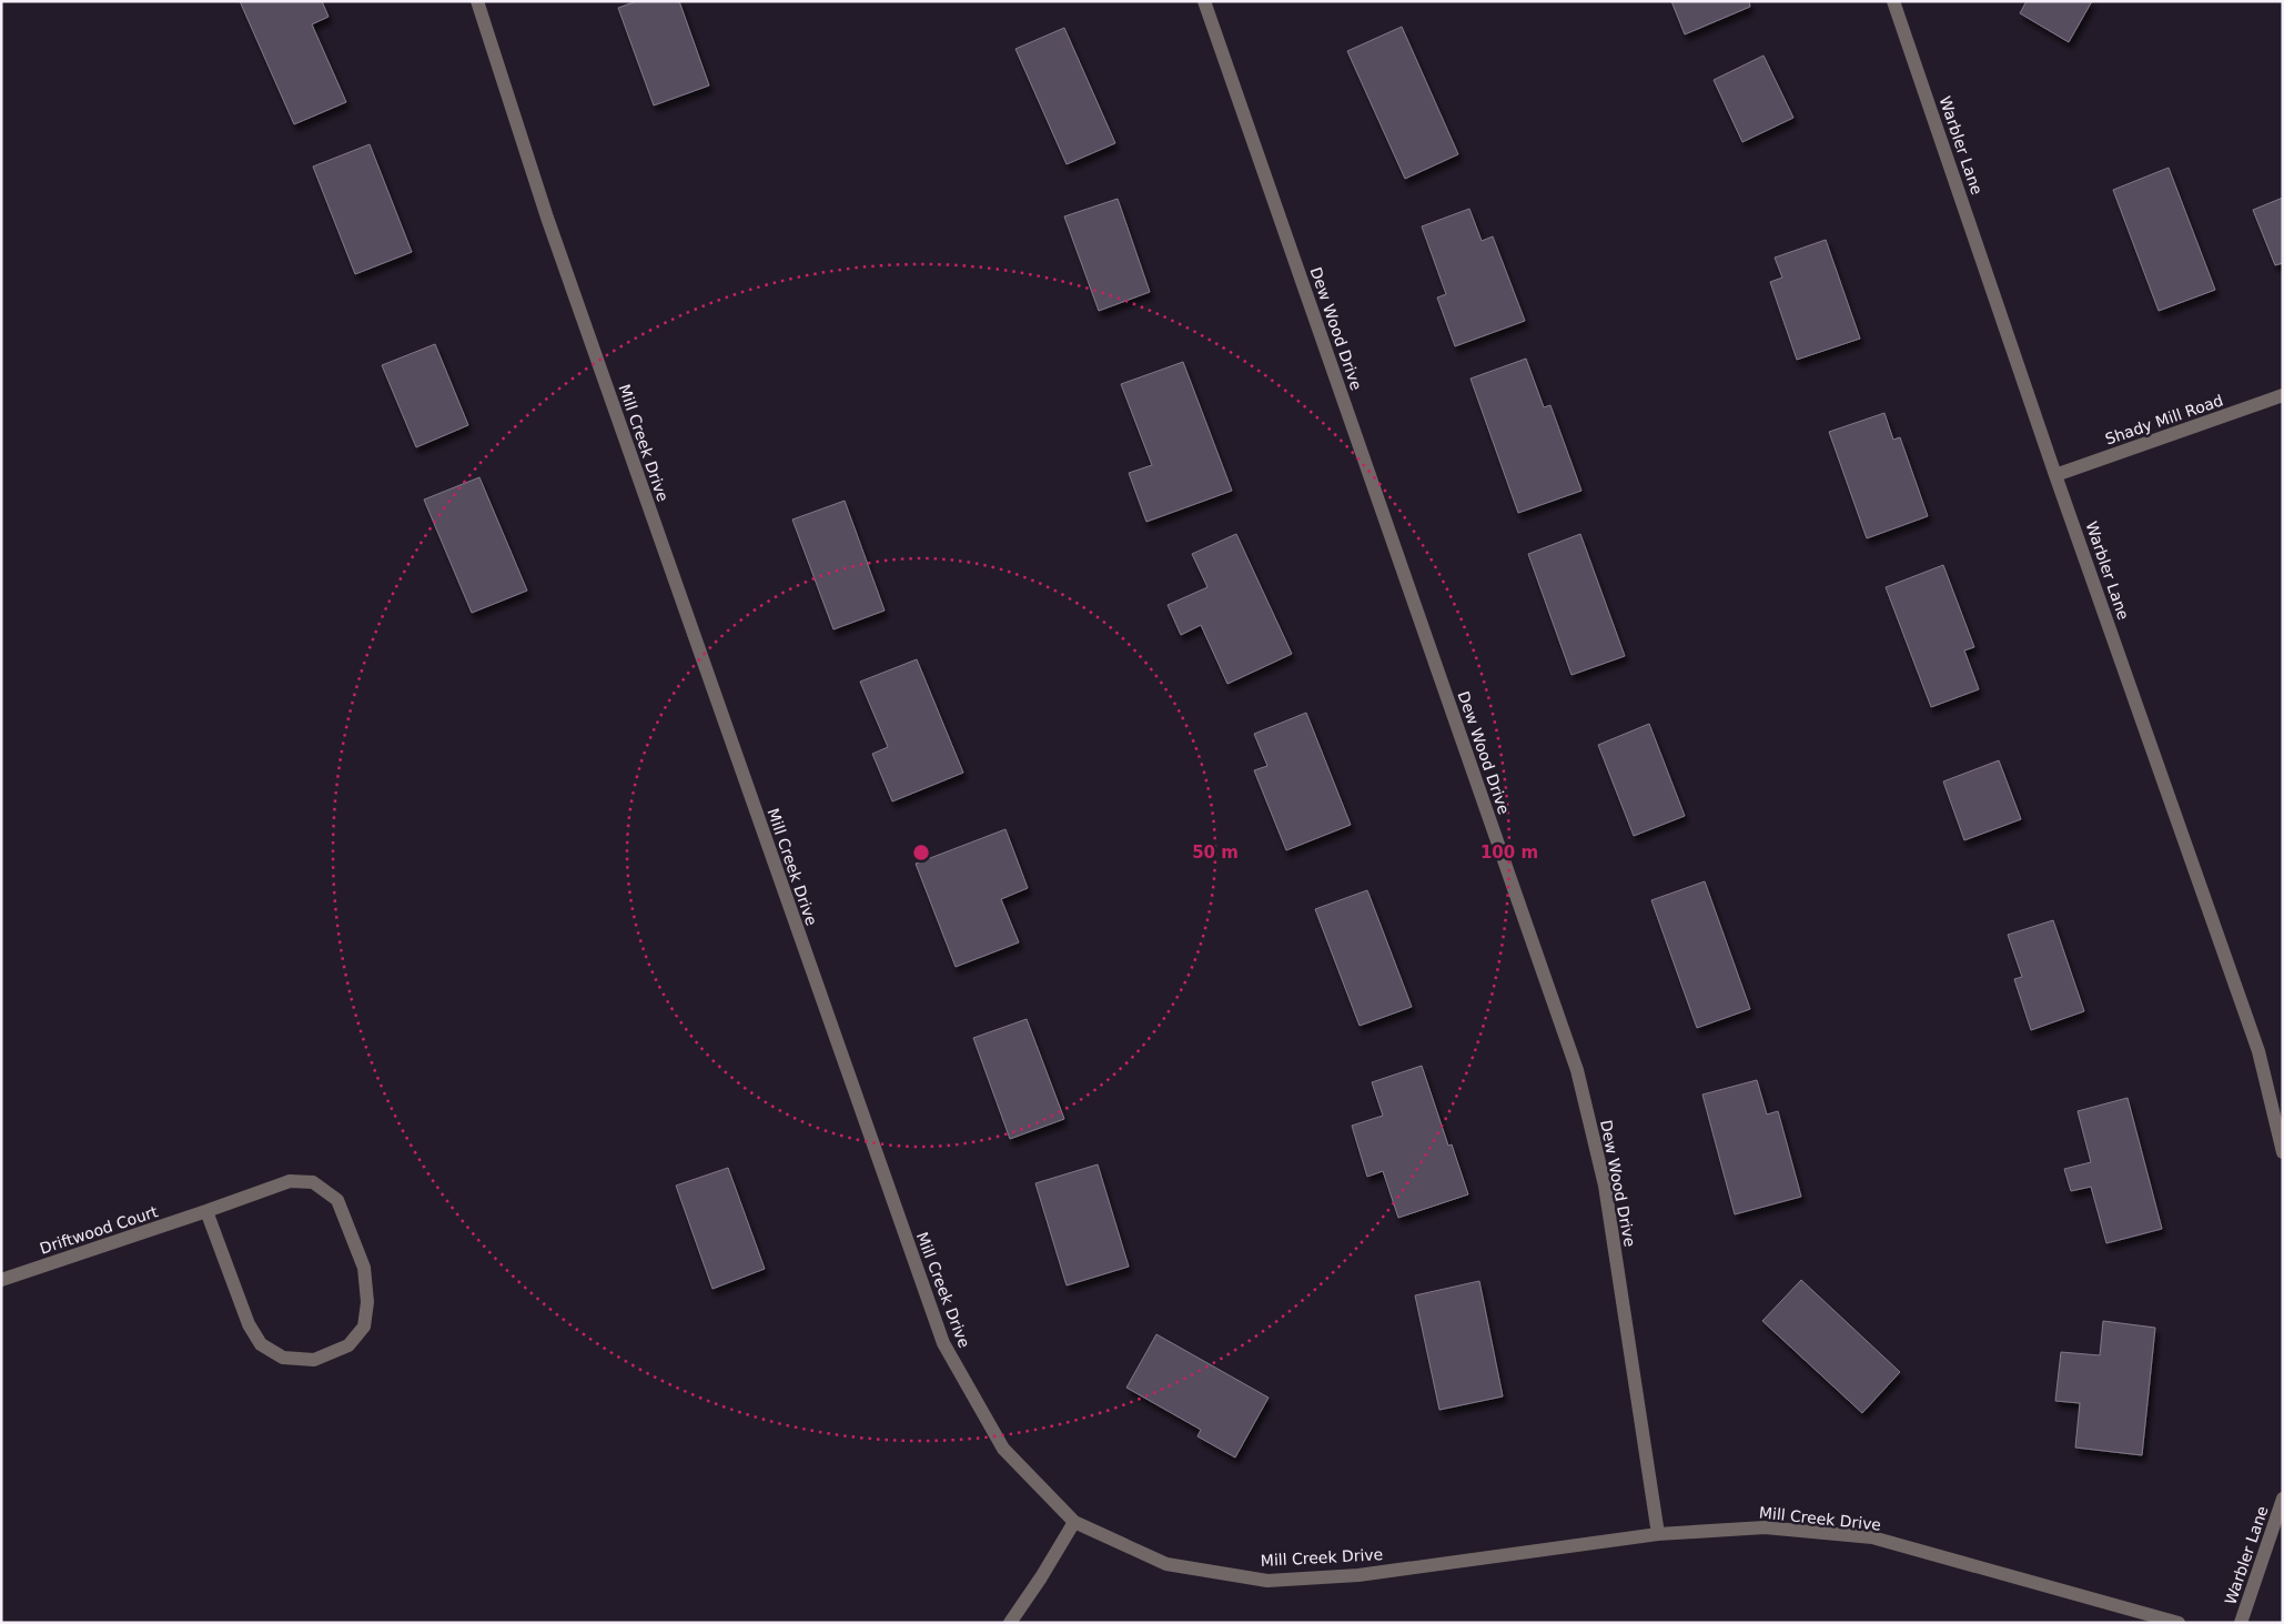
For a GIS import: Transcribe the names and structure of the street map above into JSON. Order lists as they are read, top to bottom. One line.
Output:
{"streets":{"street":["Warbler Lane","Dew Wood Drive","Shady Mill Road","Mill Creek Drive","Driftwood Court"]},"crossings":[["Warbler Lane","Shady Mill Road"],["Dew Wood Drive","Mill Creek Drive"]],"rings":["50 m","100 m"]}
